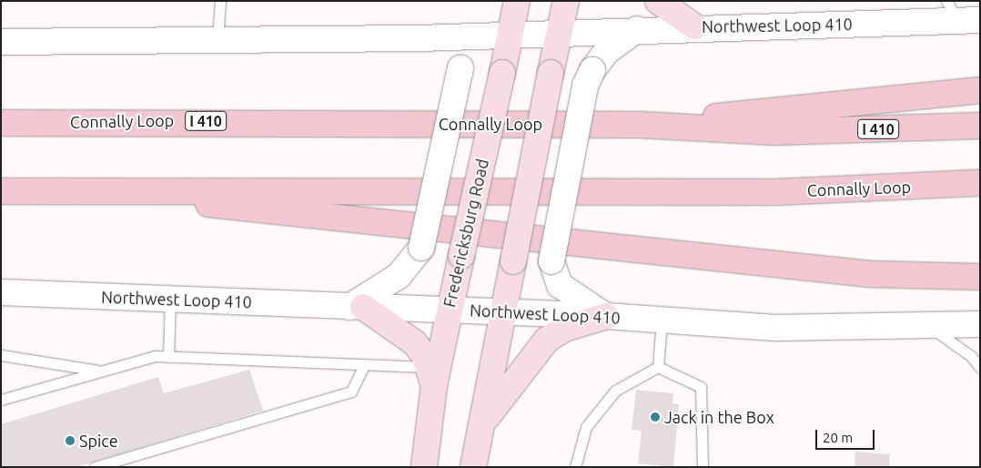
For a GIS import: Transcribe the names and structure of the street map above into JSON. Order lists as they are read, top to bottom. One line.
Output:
{"streets":{"highway":["Connally Loop","I 410"],"main road":["Northwest Loop 410","Fredericksburg Road"]},"crossings":[["Northwest Loop 410","Fredericksburg Road"]],"places":["Jack in the Box","Spice"],"scale_bar":"20 m"}
